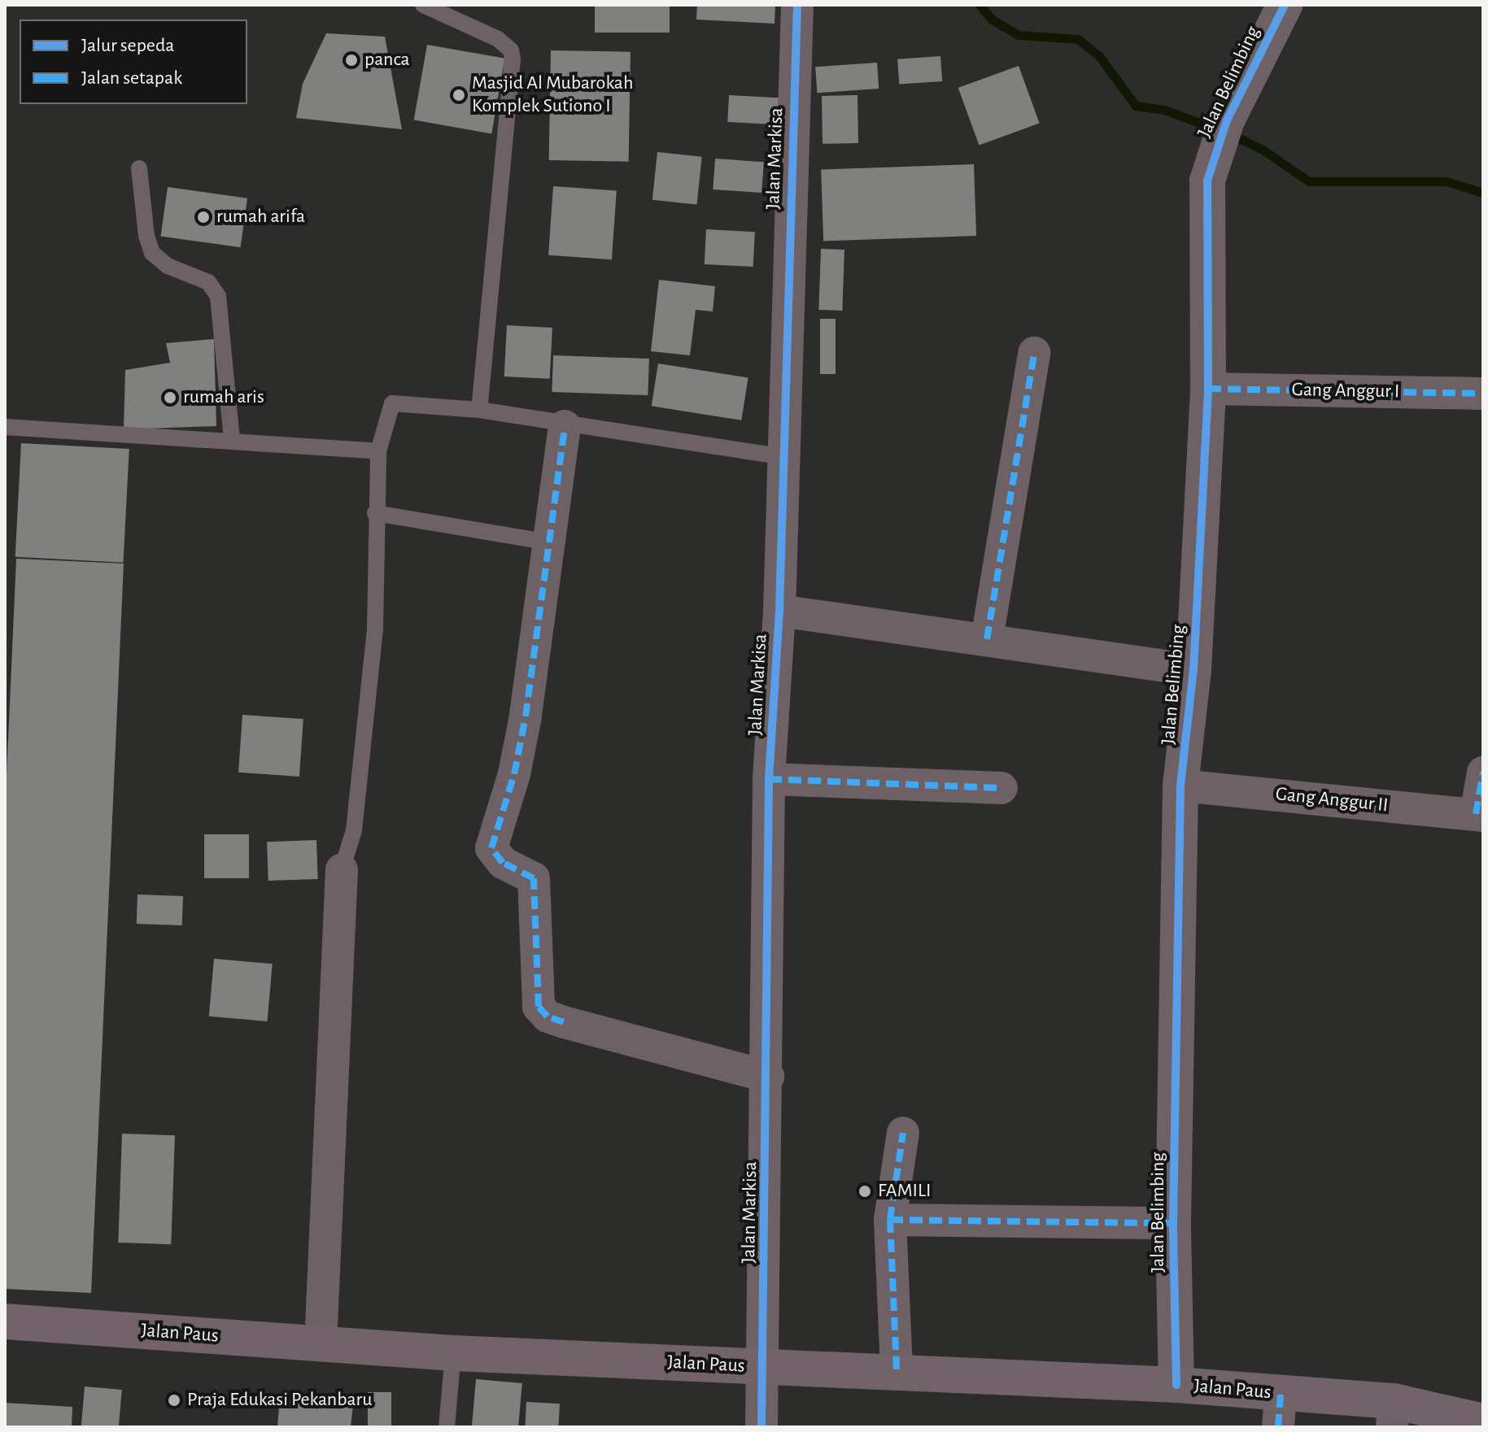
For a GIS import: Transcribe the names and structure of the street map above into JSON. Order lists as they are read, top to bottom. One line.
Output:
{"streets":{"main road":["Jalan Paus"],"street":["Jalan Belimbing","Jalan Markisa","Gang Anggur I","Gang Anggur II"]},"crossings":[["Jalan Belimbing","Gang Anggur I"],["Jalan Belimbing","Gang Anggur II"],["Jalan Belimbing","Jalan Paus"],["Jalan Markisa","Jalan Paus"]],"places":["panca","Masjid Al Mubarokah Komplek Sutiono I","rumah arifa","rumah aris","FAMILI","Praja Edukasi Pekanbaru"],"legend":["Jalur sepeda","Jalan setapak"]}
